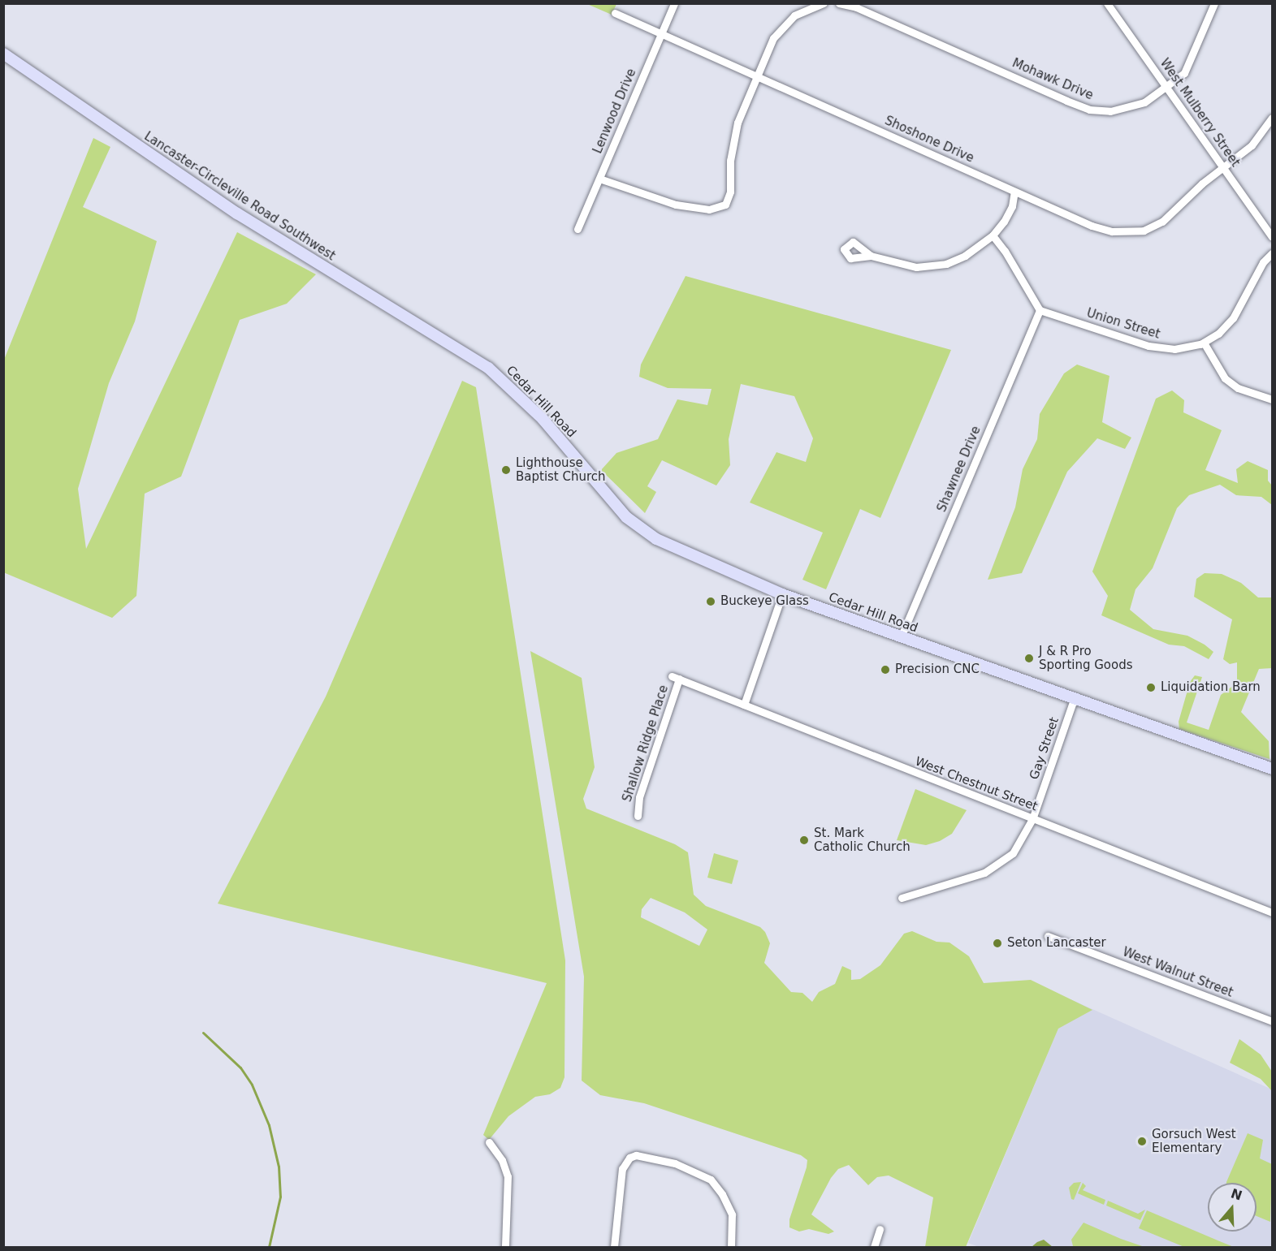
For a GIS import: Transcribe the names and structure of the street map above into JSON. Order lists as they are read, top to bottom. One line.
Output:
{"streets":{"main road":["Lancaster-Circleville Road Southwest","Cedar Hill Road"],"street":["Mohawk Drive","Lenwood Drive","West Mulberry Street","Shoshone Drive","Union Street","Shawnee Drive","Shallow Ridge Place","Gay Street","West Chestnut Street","West Walnut Street"]},"crossings":[["Mohawk Drive","West Mulberry Street"],["Lenwood Drive","Shoshone Drive"],["West Mulberry Street","Shoshone Drive"],["Lancaster-Circleville Road Southwest","Cedar Hill Road"],["Union Street","Shawnee Drive"],["Cedar Hill Road","Shawnee Drive"],["Cedar Hill Road","Gay Street"],["Shallow Ridge Place","West Chestnut Street"],["Gay Street","West Chestnut Street"]],"places":["Lighthouse Baptist Church","Buckeye Glass","J & R Pro Sporting Goods","Precision CNC","Liquidation Barn","St. Mark Catholic Church","Seton Lancaster","Gorsuch West Elementary"],"north":"top"}
